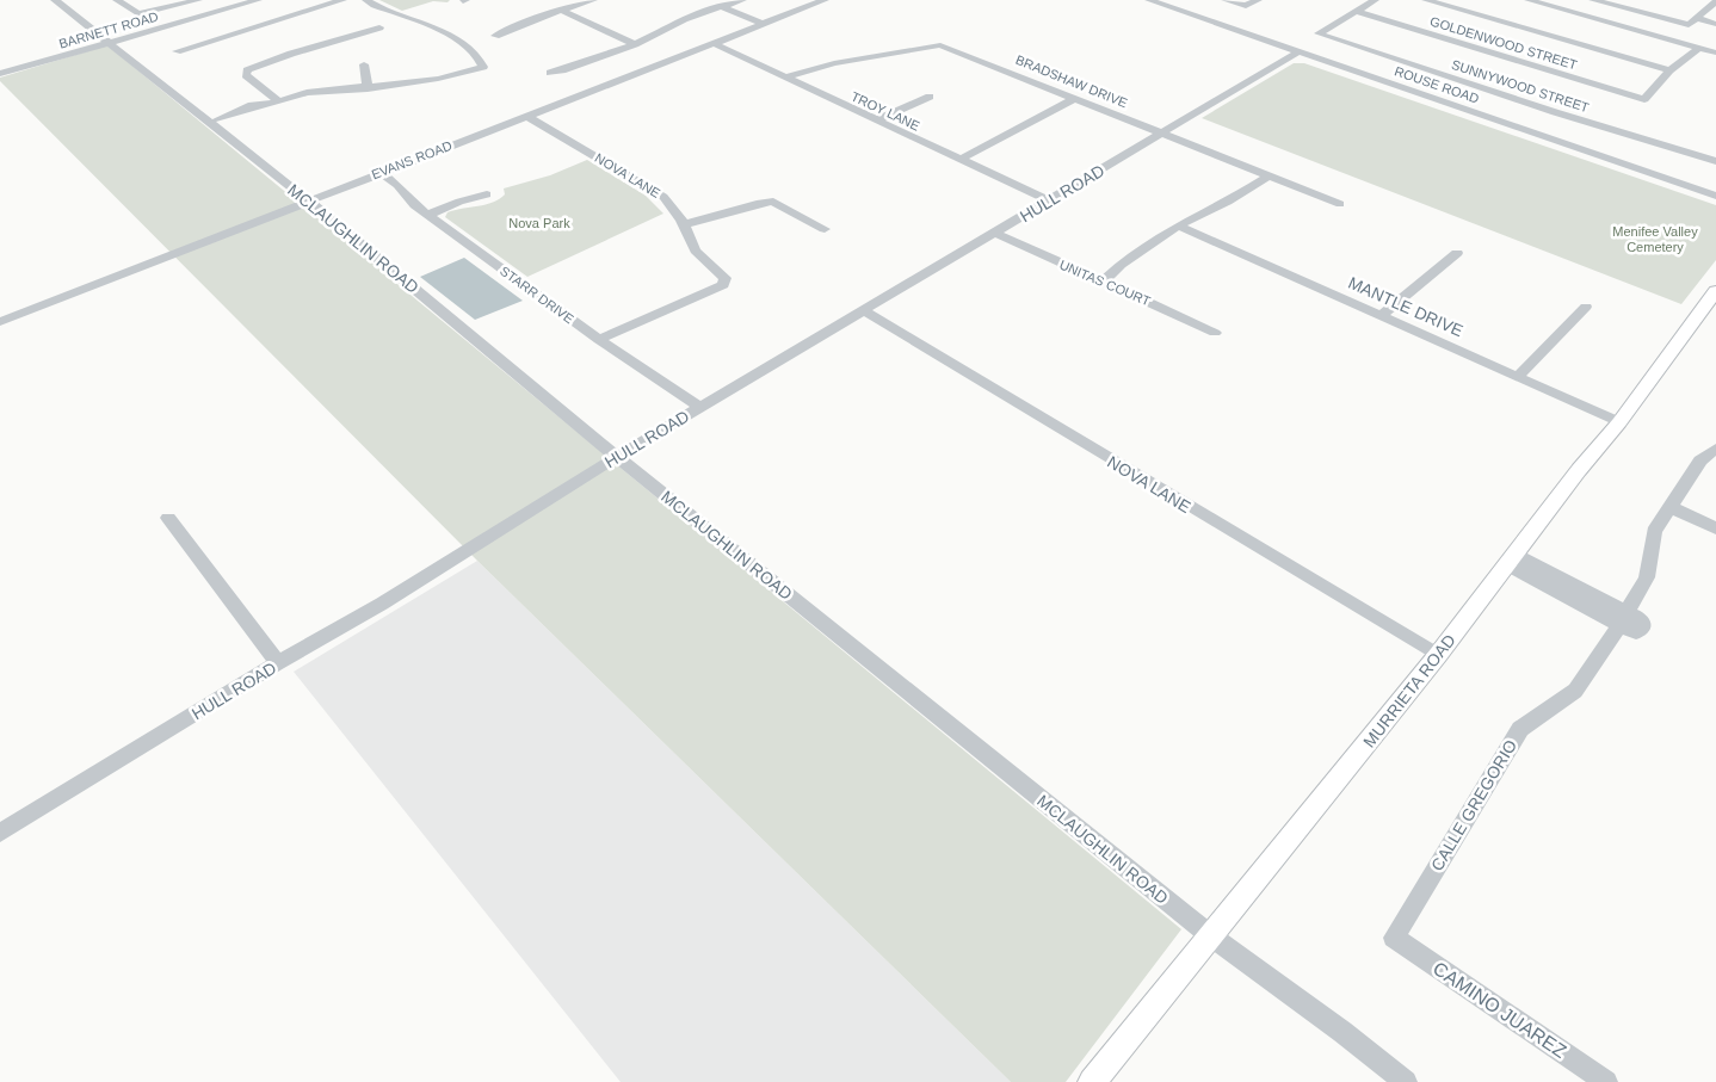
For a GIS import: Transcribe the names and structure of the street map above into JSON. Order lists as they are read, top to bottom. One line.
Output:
{"streets":{"main road":["MURRIETA ROAD"],"street":["BARNETT ROAD","GOLDENWOOD STREET","BRADSHAW DRIVE","ROUSE ROAD","SUNNYWOOD STREET","TROY LANE","EVANS ROAD","NOVA LANE","HULL ROAD","MCLAUGHLIN ROAD","UNITAS COURT","STARR DRIVE","MANTLE DRIVE","CALLE GREGORIO","CAMINO JUAREZ"]},"crossings":[["BARNETT ROAD","MCLAUGHLIN ROAD"],["GOLDENWOOD STREET","SUNNYWOOD STREET"],["BRADSHAW DRIVE","TROY LANE"],["BRADSHAW DRIVE","HULL ROAD"],["ROUSE ROAD","SUNNYWOOD STREET"],["ROUSE ROAD","HULL ROAD"],["TROY LANE","EVANS ROAD"],["TROY LANE","HULL ROAD"],["EVANS ROAD","NOVA LANE"],["EVANS ROAD","MCLAUGHLIN ROAD"],["EVANS ROAD","STARR DRIVE"],["NOVA LANE","HULL ROAD"],["NOVA LANE","STARR DRIVE"],["NOVA LANE","MURRIETA ROAD"],["HULL ROAD","MCLAUGHLIN ROAD"],["HULL ROAD","UNITAS COURT"],["HULL ROAD","STARR DRIVE"],["MCLAUGHLIN ROAD","MURRIETA ROAD"],["MANTLE DRIVE","MURRIETA ROAD"],["CALLE GREGORIO","CAMINO JUAREZ"]],"parks":["Nova Park","Menifee Valley Cemetery"]}
